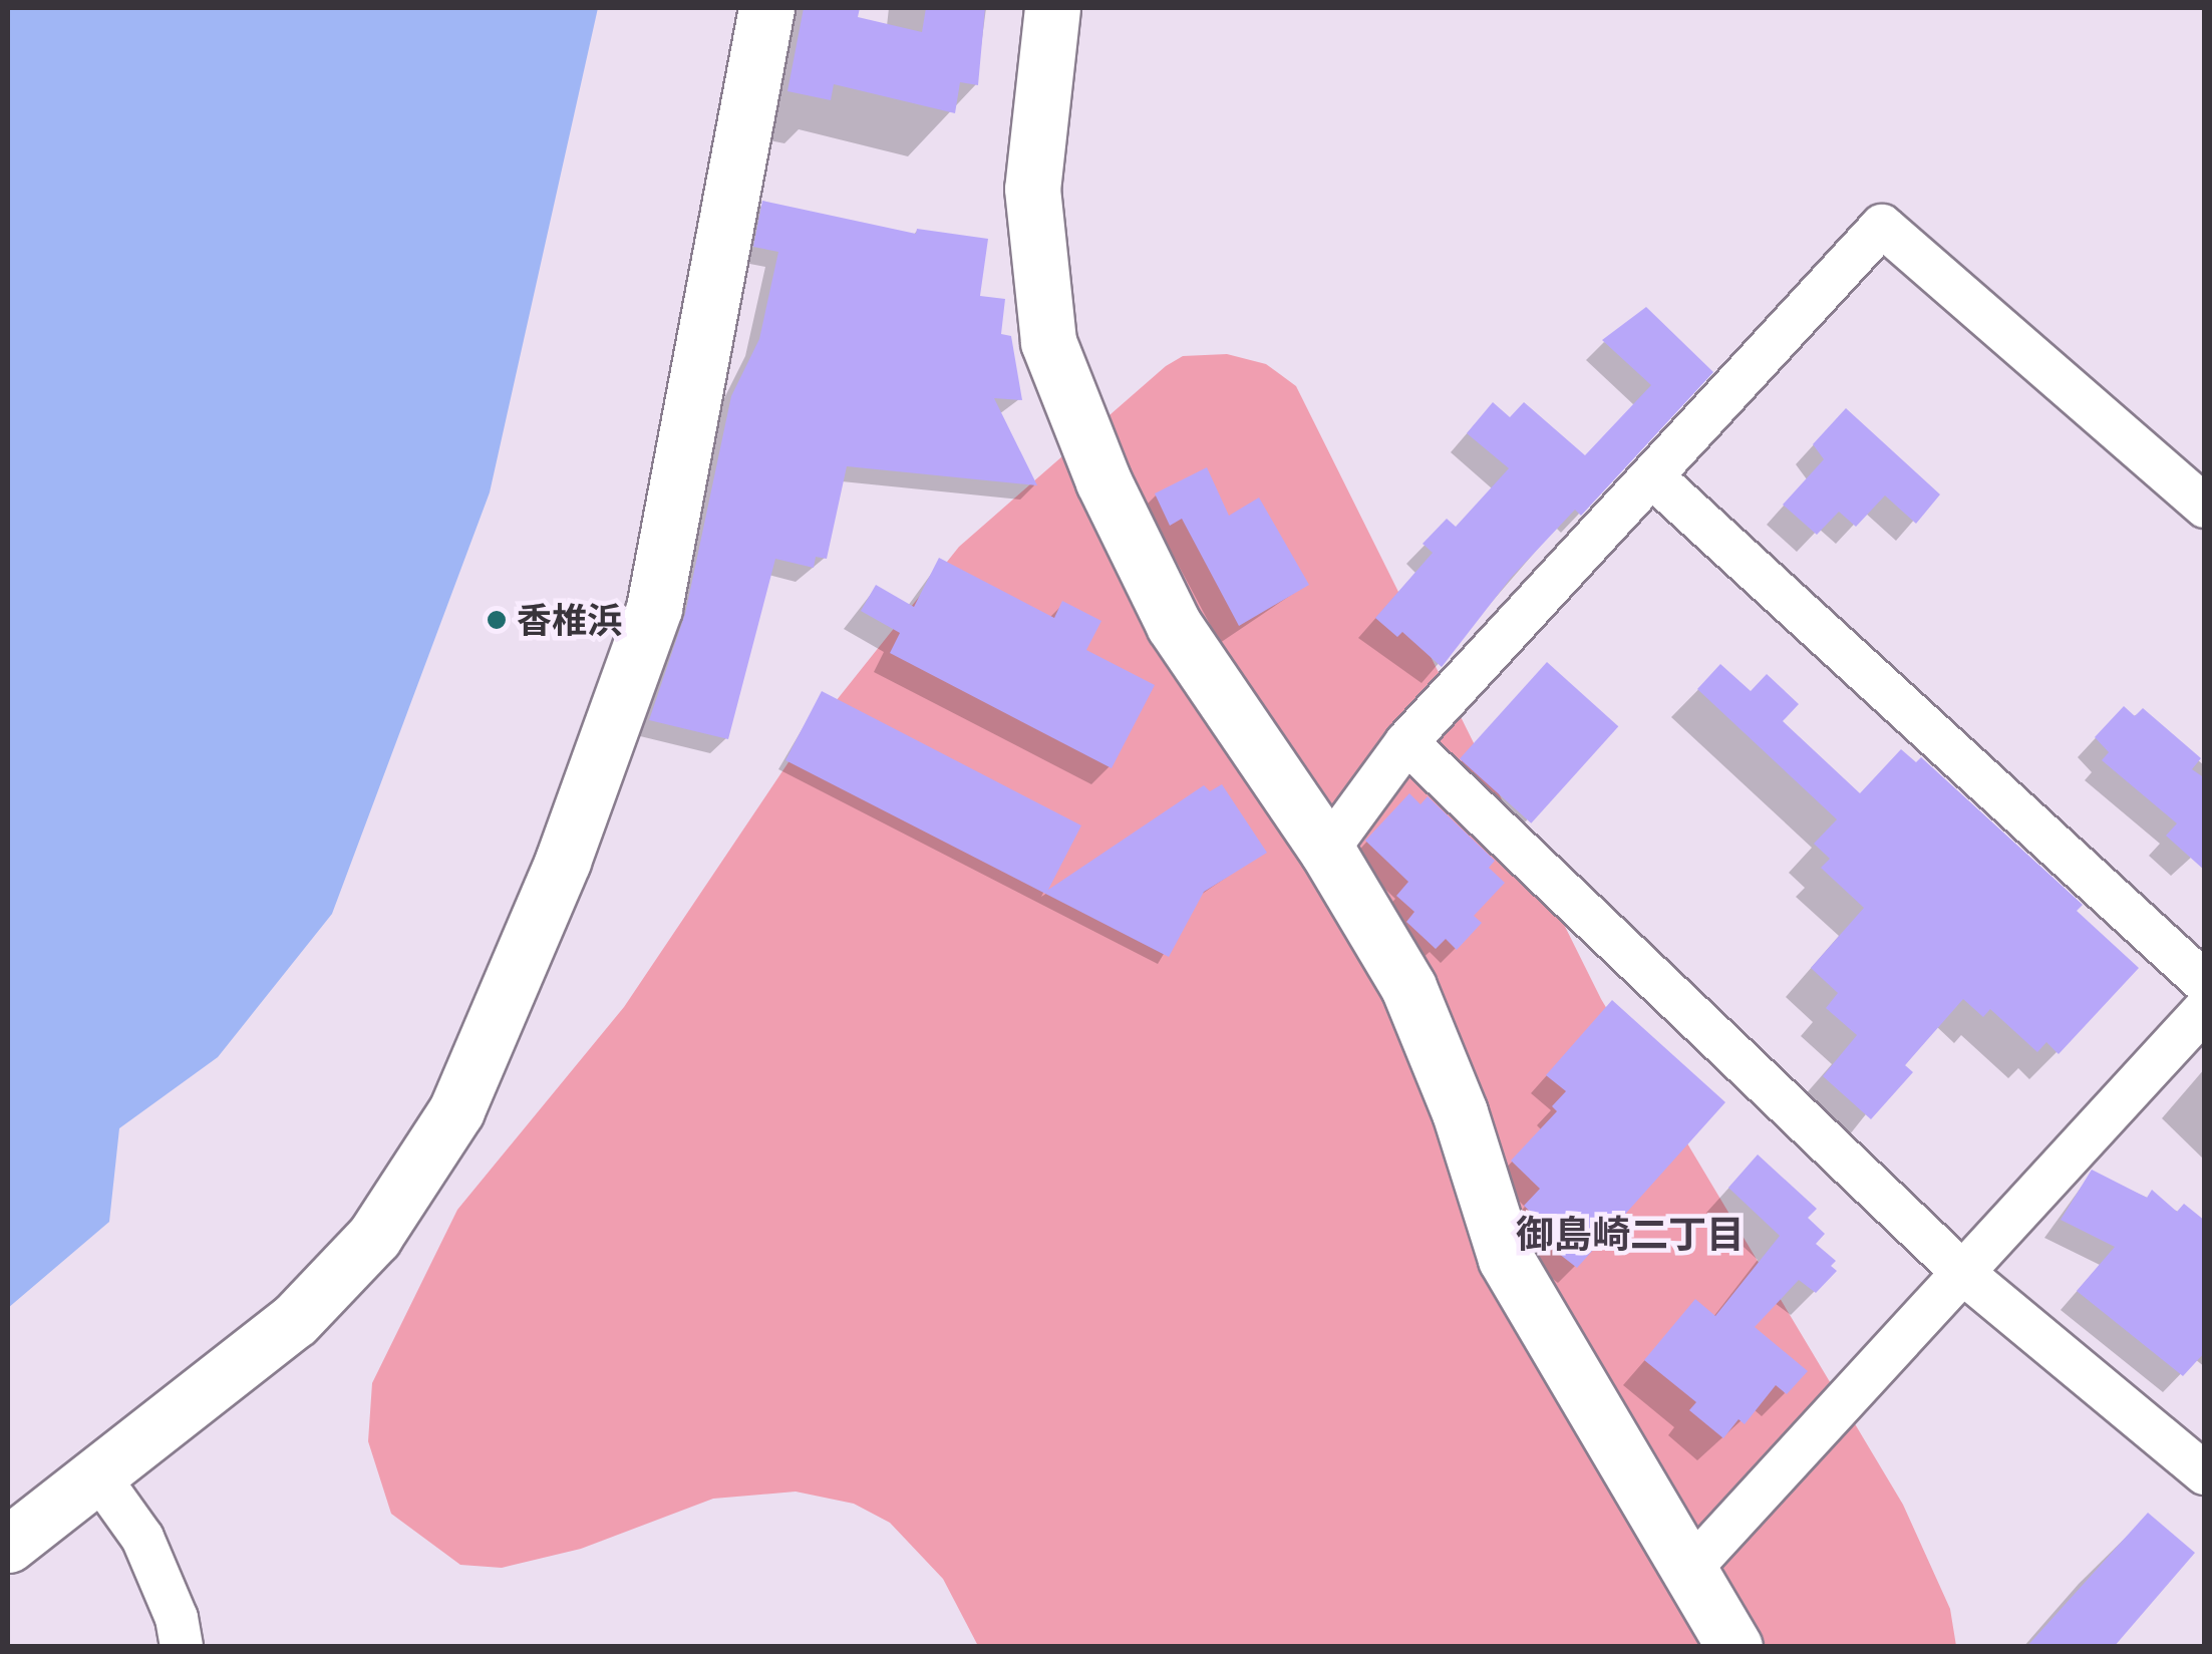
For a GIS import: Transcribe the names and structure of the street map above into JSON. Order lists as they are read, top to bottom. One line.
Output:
{"districts":["御島崎二丁目"],"places":["香椎浜"]}
